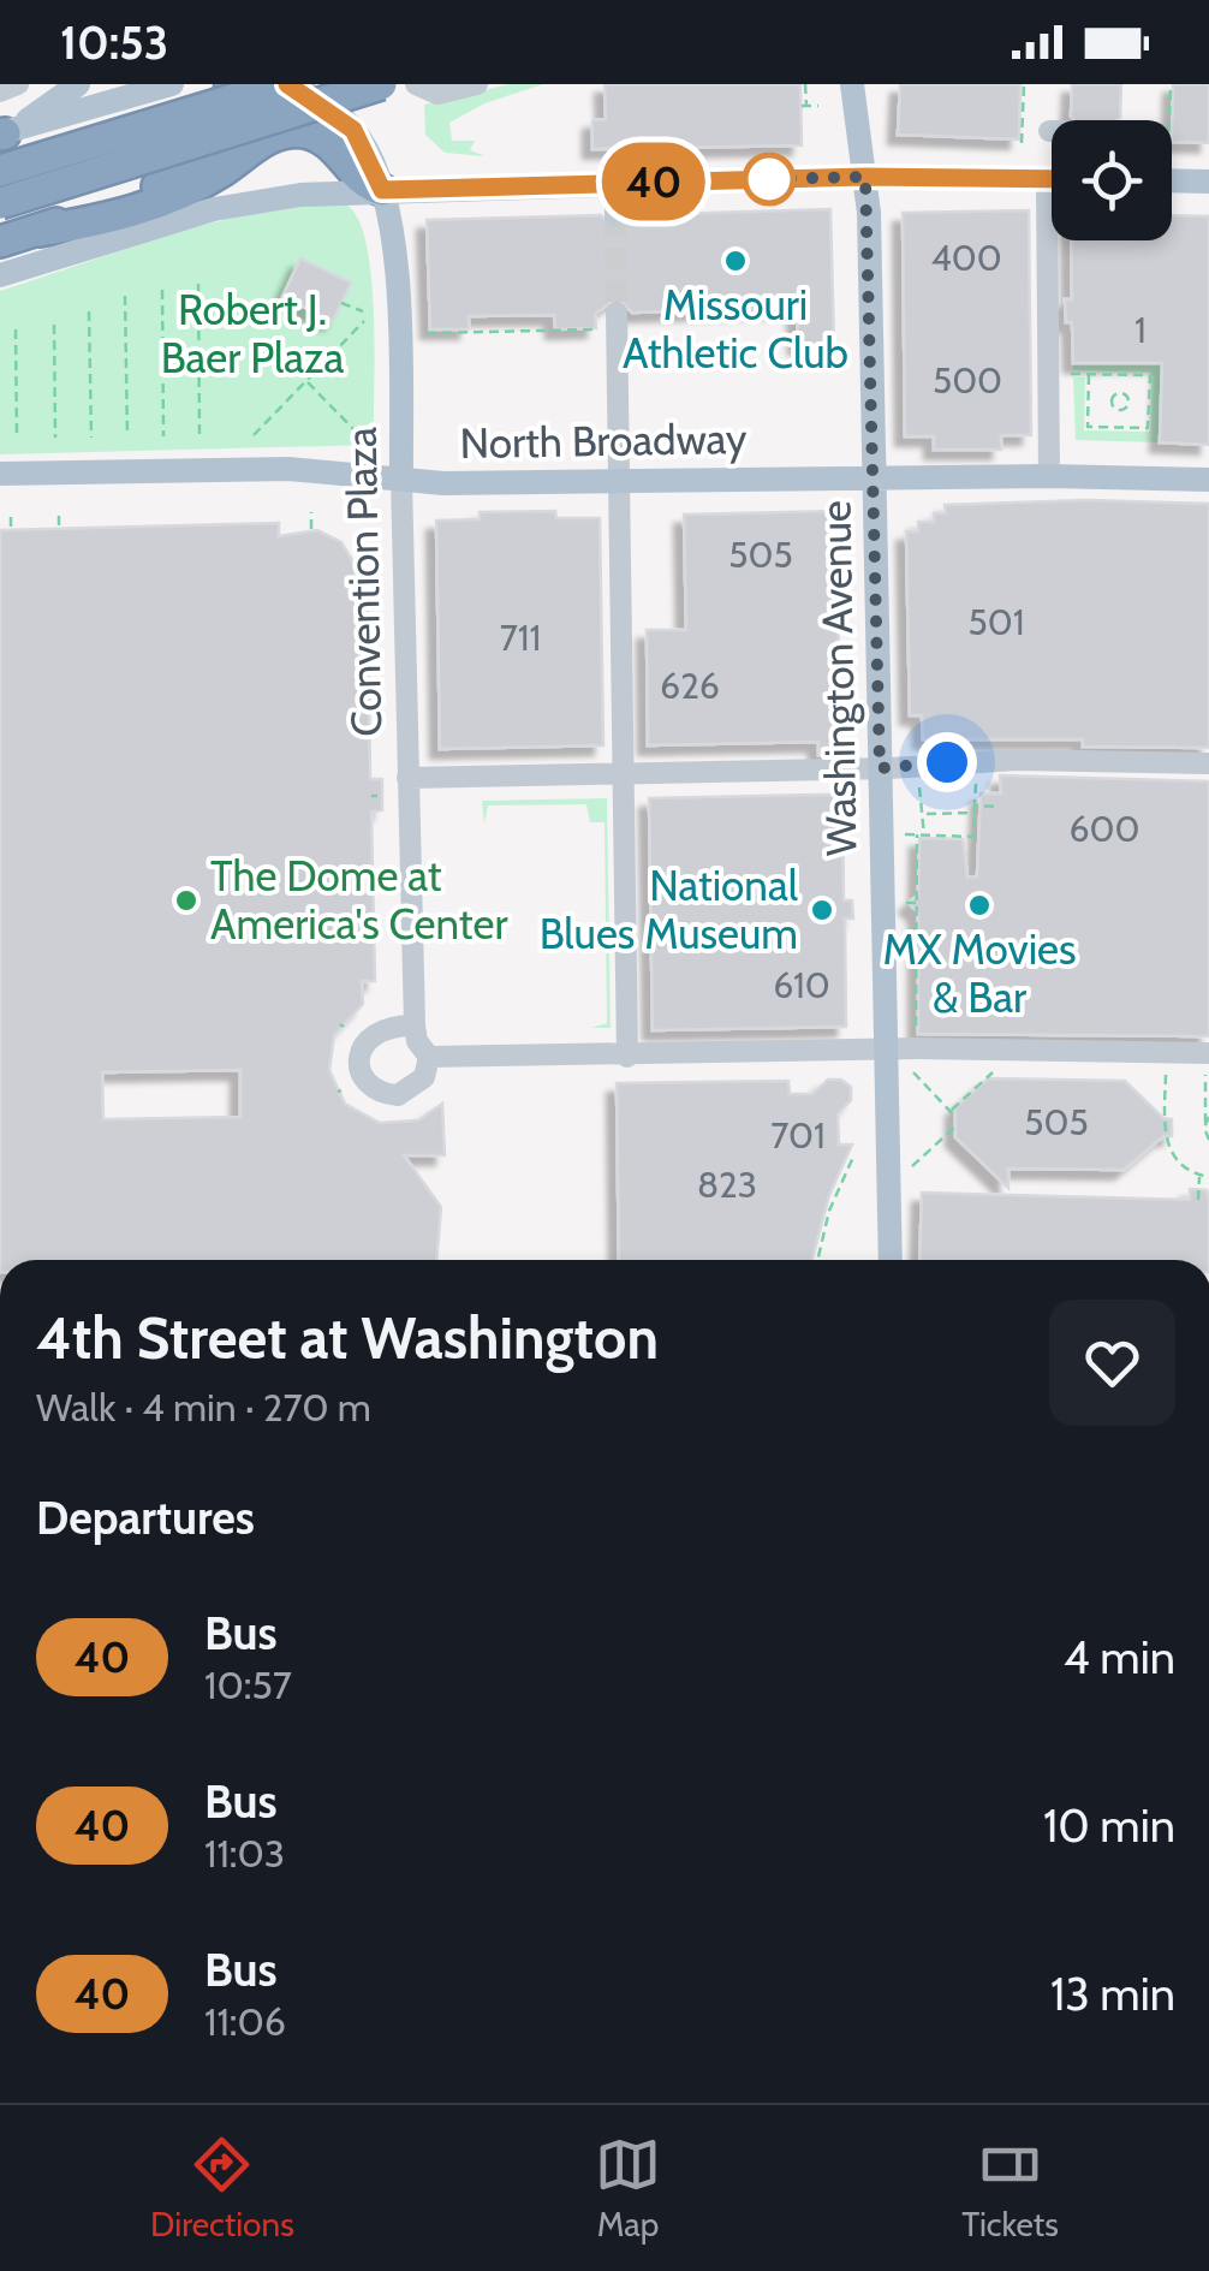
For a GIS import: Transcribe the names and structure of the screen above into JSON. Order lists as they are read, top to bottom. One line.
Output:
{"streets":{"main road":["North Broadway","Convention Plaza","Washington Avenue"]},"crossings":[["North Broadway","Convention Plaza"],["North Broadway","Washington Avenue"]],"parks":["Robert J. Baer Plaza"],"places":["Missouri Athletic Club","The Dome at America's Center","MX Movies & Bar","National Blues Museum"],"lines":["bus line 40"],"house_numbers":["400","1","500","505","501","711","626","600","610","505","701","823"],"page":{"status":"10:53","on_map":"40","heading":[["4th Street at Washington","Walk · 4 min · 270 m"],"Departures"],"list":[{"mark":"40","name":"Bus","note":"10:57","value":"4 min"},{"mark":"40","name":"Bus","note":"11:03","value":"10 min"},{"mark":"40","name":"Bus","note":"11:06","value":"13 min"}],"tabs":["Directions","Map","Tickets"]}}
